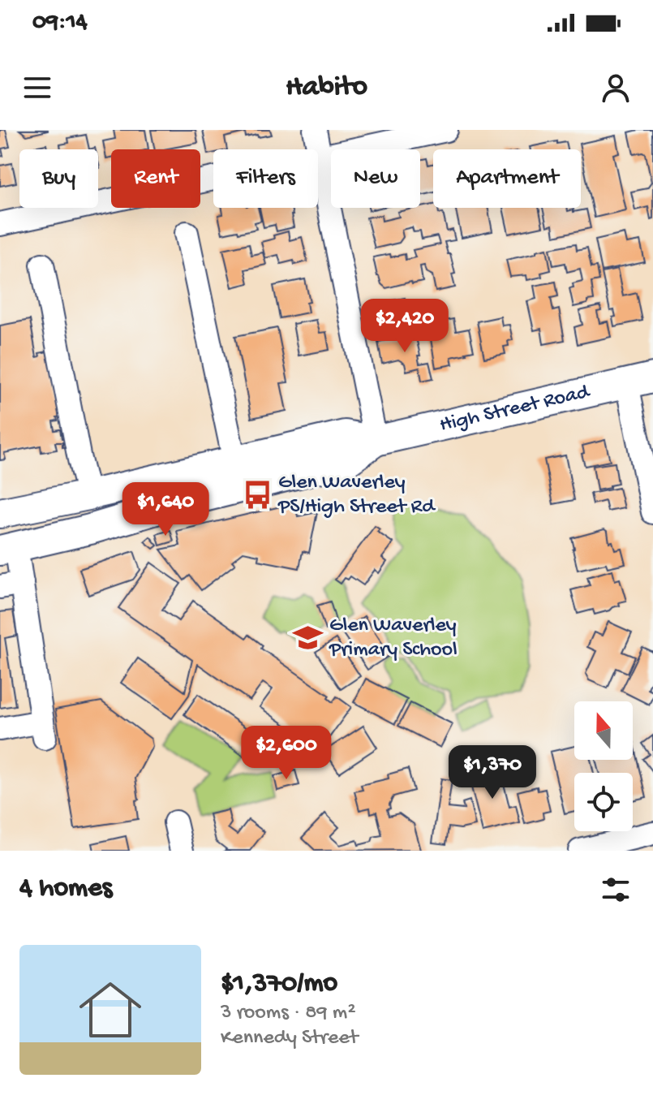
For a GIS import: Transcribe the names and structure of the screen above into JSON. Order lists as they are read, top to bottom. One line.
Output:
{"streets":{"main road":["High Street Road"]},"places":{"bus stop":["Glen Waverley PS/High Street Rd"],"school or university":["Glen Waverley Primary School"]},"north":"top","page":{"status":"09:14","header":"Habito","chip":["Buy","Rent","Filters","New","Apartment"],"price":["$2,420","$1,640","$2,600","$1,370"],"heading":"4 homes","list":[{"name":"$1,370/mo","note":"3 rooms · 89 m² · Kennedy Street"}]}}
